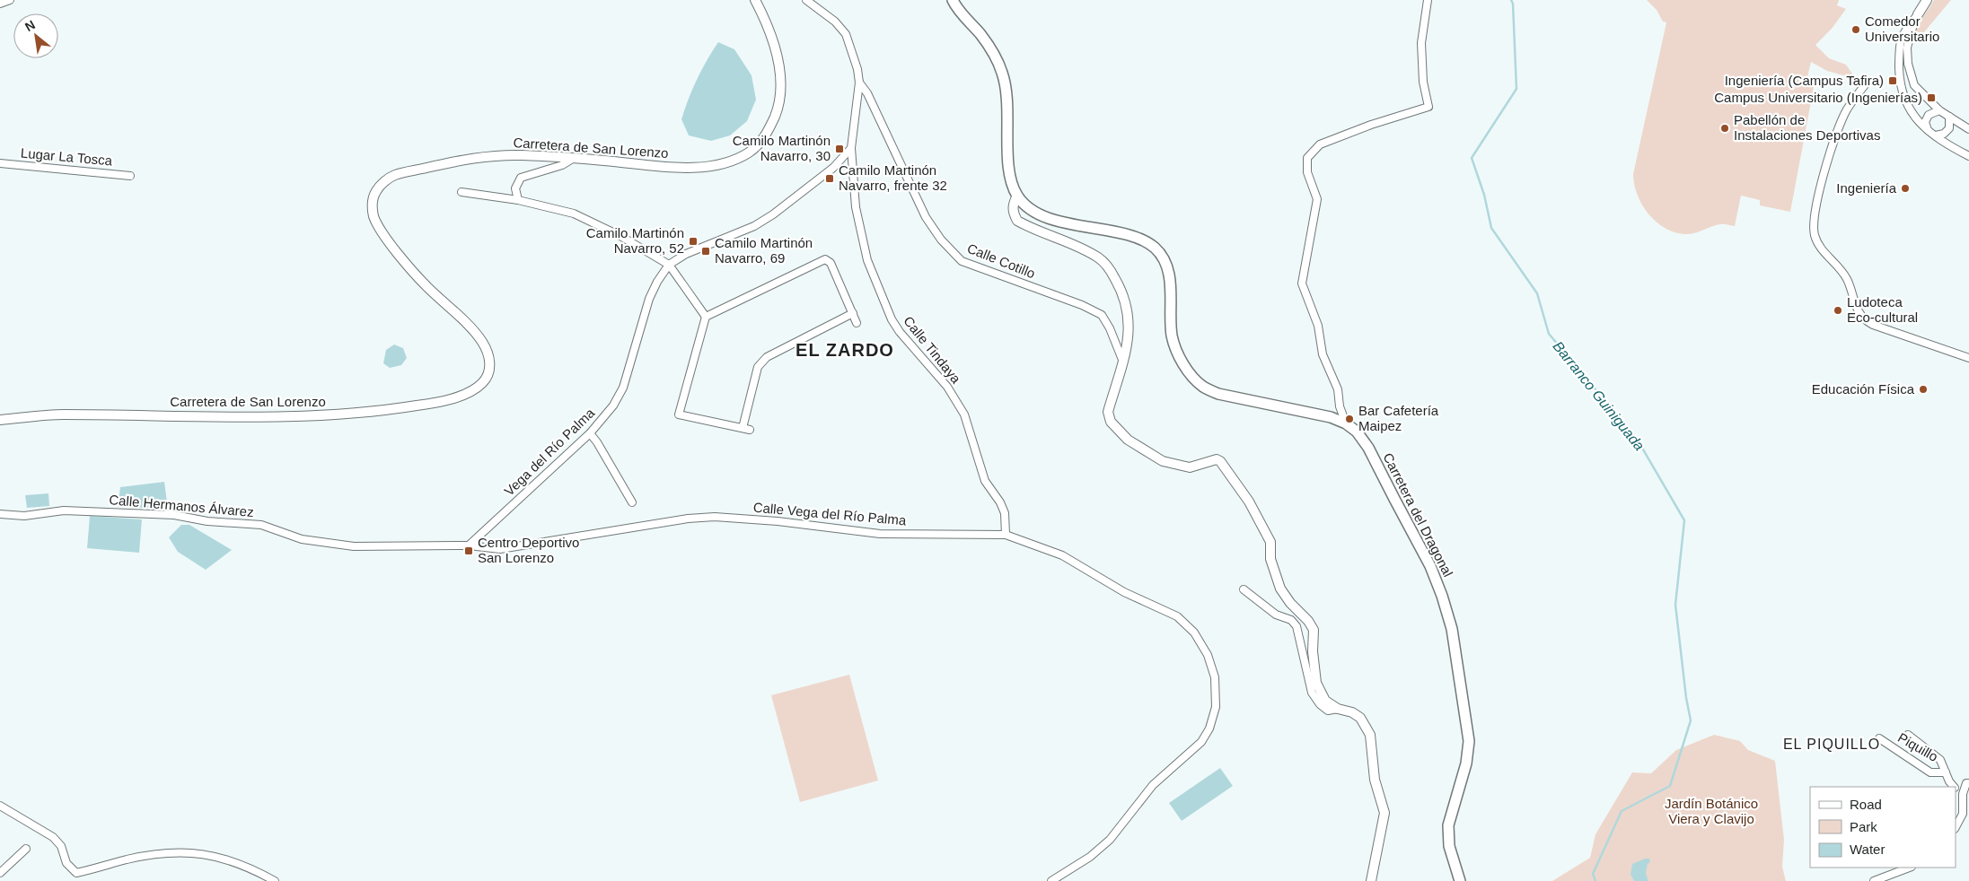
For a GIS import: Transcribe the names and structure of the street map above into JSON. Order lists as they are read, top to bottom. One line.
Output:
{"streets":{"main road":["Carretera del Dragonal"],"street":["Carretera de San Lorenzo","Lugar La Tosca","Calle Cotillo","Calle Tindaya","Vega del Río Palma","Calle Hermanos Álvarez","Calle Vega del Río Palma","Piquillo"]},"crossings":[["Calle Cotillo","Calle Tindaya"],["Calle Tindaya","Calle Vega del Río Palma"],["Vega del Río Palma","Calle Hermanos Álvarez"],["Vega del Río Palma","Calle Vega del Río Palma"],["Calle Hermanos Álvarez","Calle Vega del Río Palma"]],"districts":["EL ZARDO","EL PIQUILLO"],"water":["Barranco Guiniguada"],"parks":["Jardín Botánico Viera y Clavijo"],"places":{"other":["Comedor Universitario","Pabellón de Instalaciones Deportivas","Ingeniería","Ludoteca Eco-cultural","Educación Física","Bar Cafetería Maipez"],"transit":["Ingeniería (Campus Tafira)","Campus Universitario (Ingenierías)","Camilo Martinón Navarro, 30","Camilo Martinón Navarro, frente 32","Camilo Martinón Navarro, 52","Camilo Martinón Navarro, 69","Centro Deportivo San Lorenzo"]},"legend":["Road","Park","Water"],"north":"top left"}
